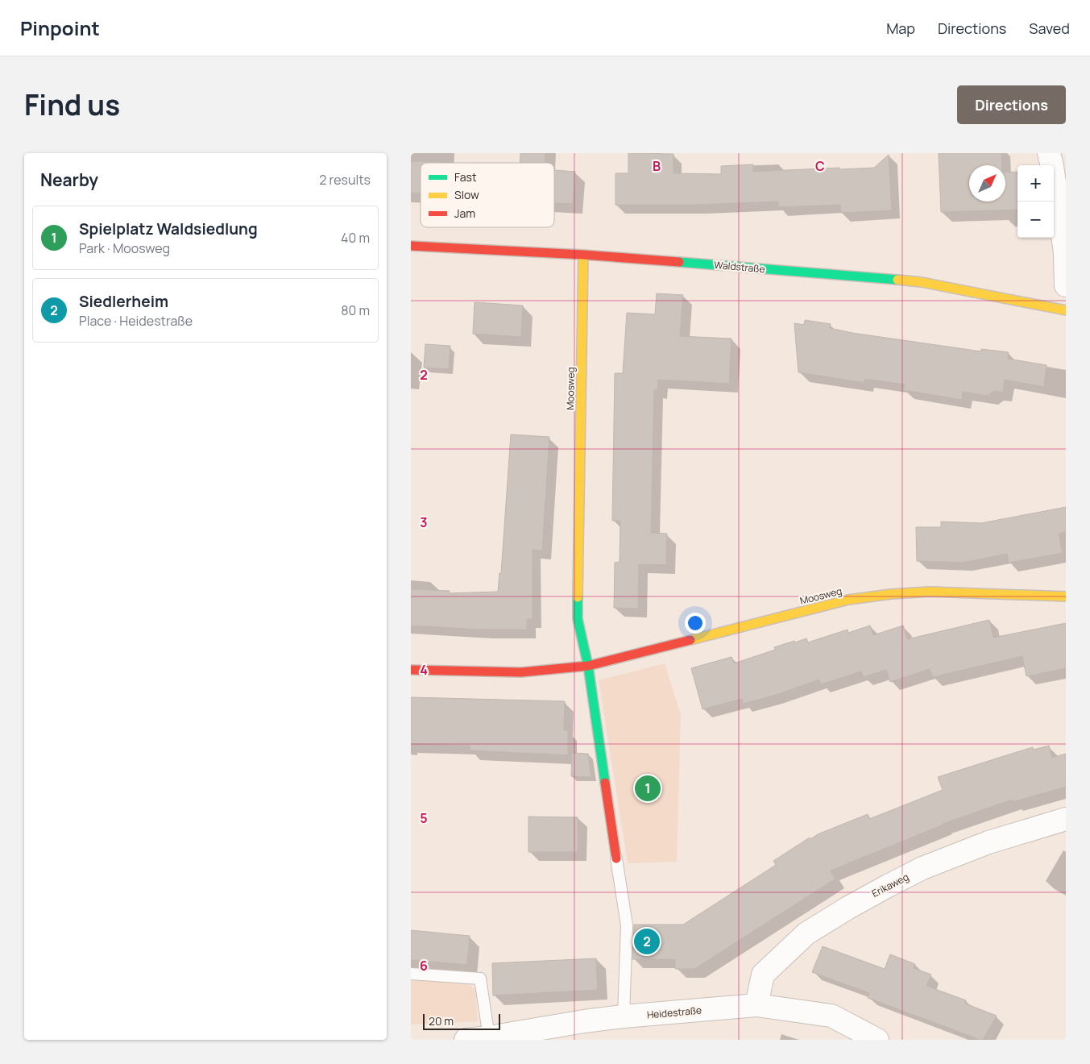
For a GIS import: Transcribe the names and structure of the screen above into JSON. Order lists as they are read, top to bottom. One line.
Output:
{"streets":{"street":["Waldstraße","Moosweg","Erikaweg","Heidestraße"]},"crossings":[["Waldstraße","Moosweg"],["Erikaweg","Heidestraße"]],"legend":["Fast","Slow","Jam"],"scale_bar":"20 m","north":"top right","page":{"header":"Pinpoint","nav":["Map","Directions","Saved"],"title":"Find us","buttons":"Directions","heading":["Nearby","2 results"],"map_buttons":["+","−"],"list":[{"mark":"1","name":"Spielplatz Waldsiedlung","note":"Park · Moosweg","value":"40 m"},{"mark":"2","name":"Siedlerheim","note":"Place · Heidestraße","value":"80 m"}],"pins":["1","2"],"scale":"20 m"},"grid":{"columns":["B","C"],"rows":["2","3","4","5","6"]}}
